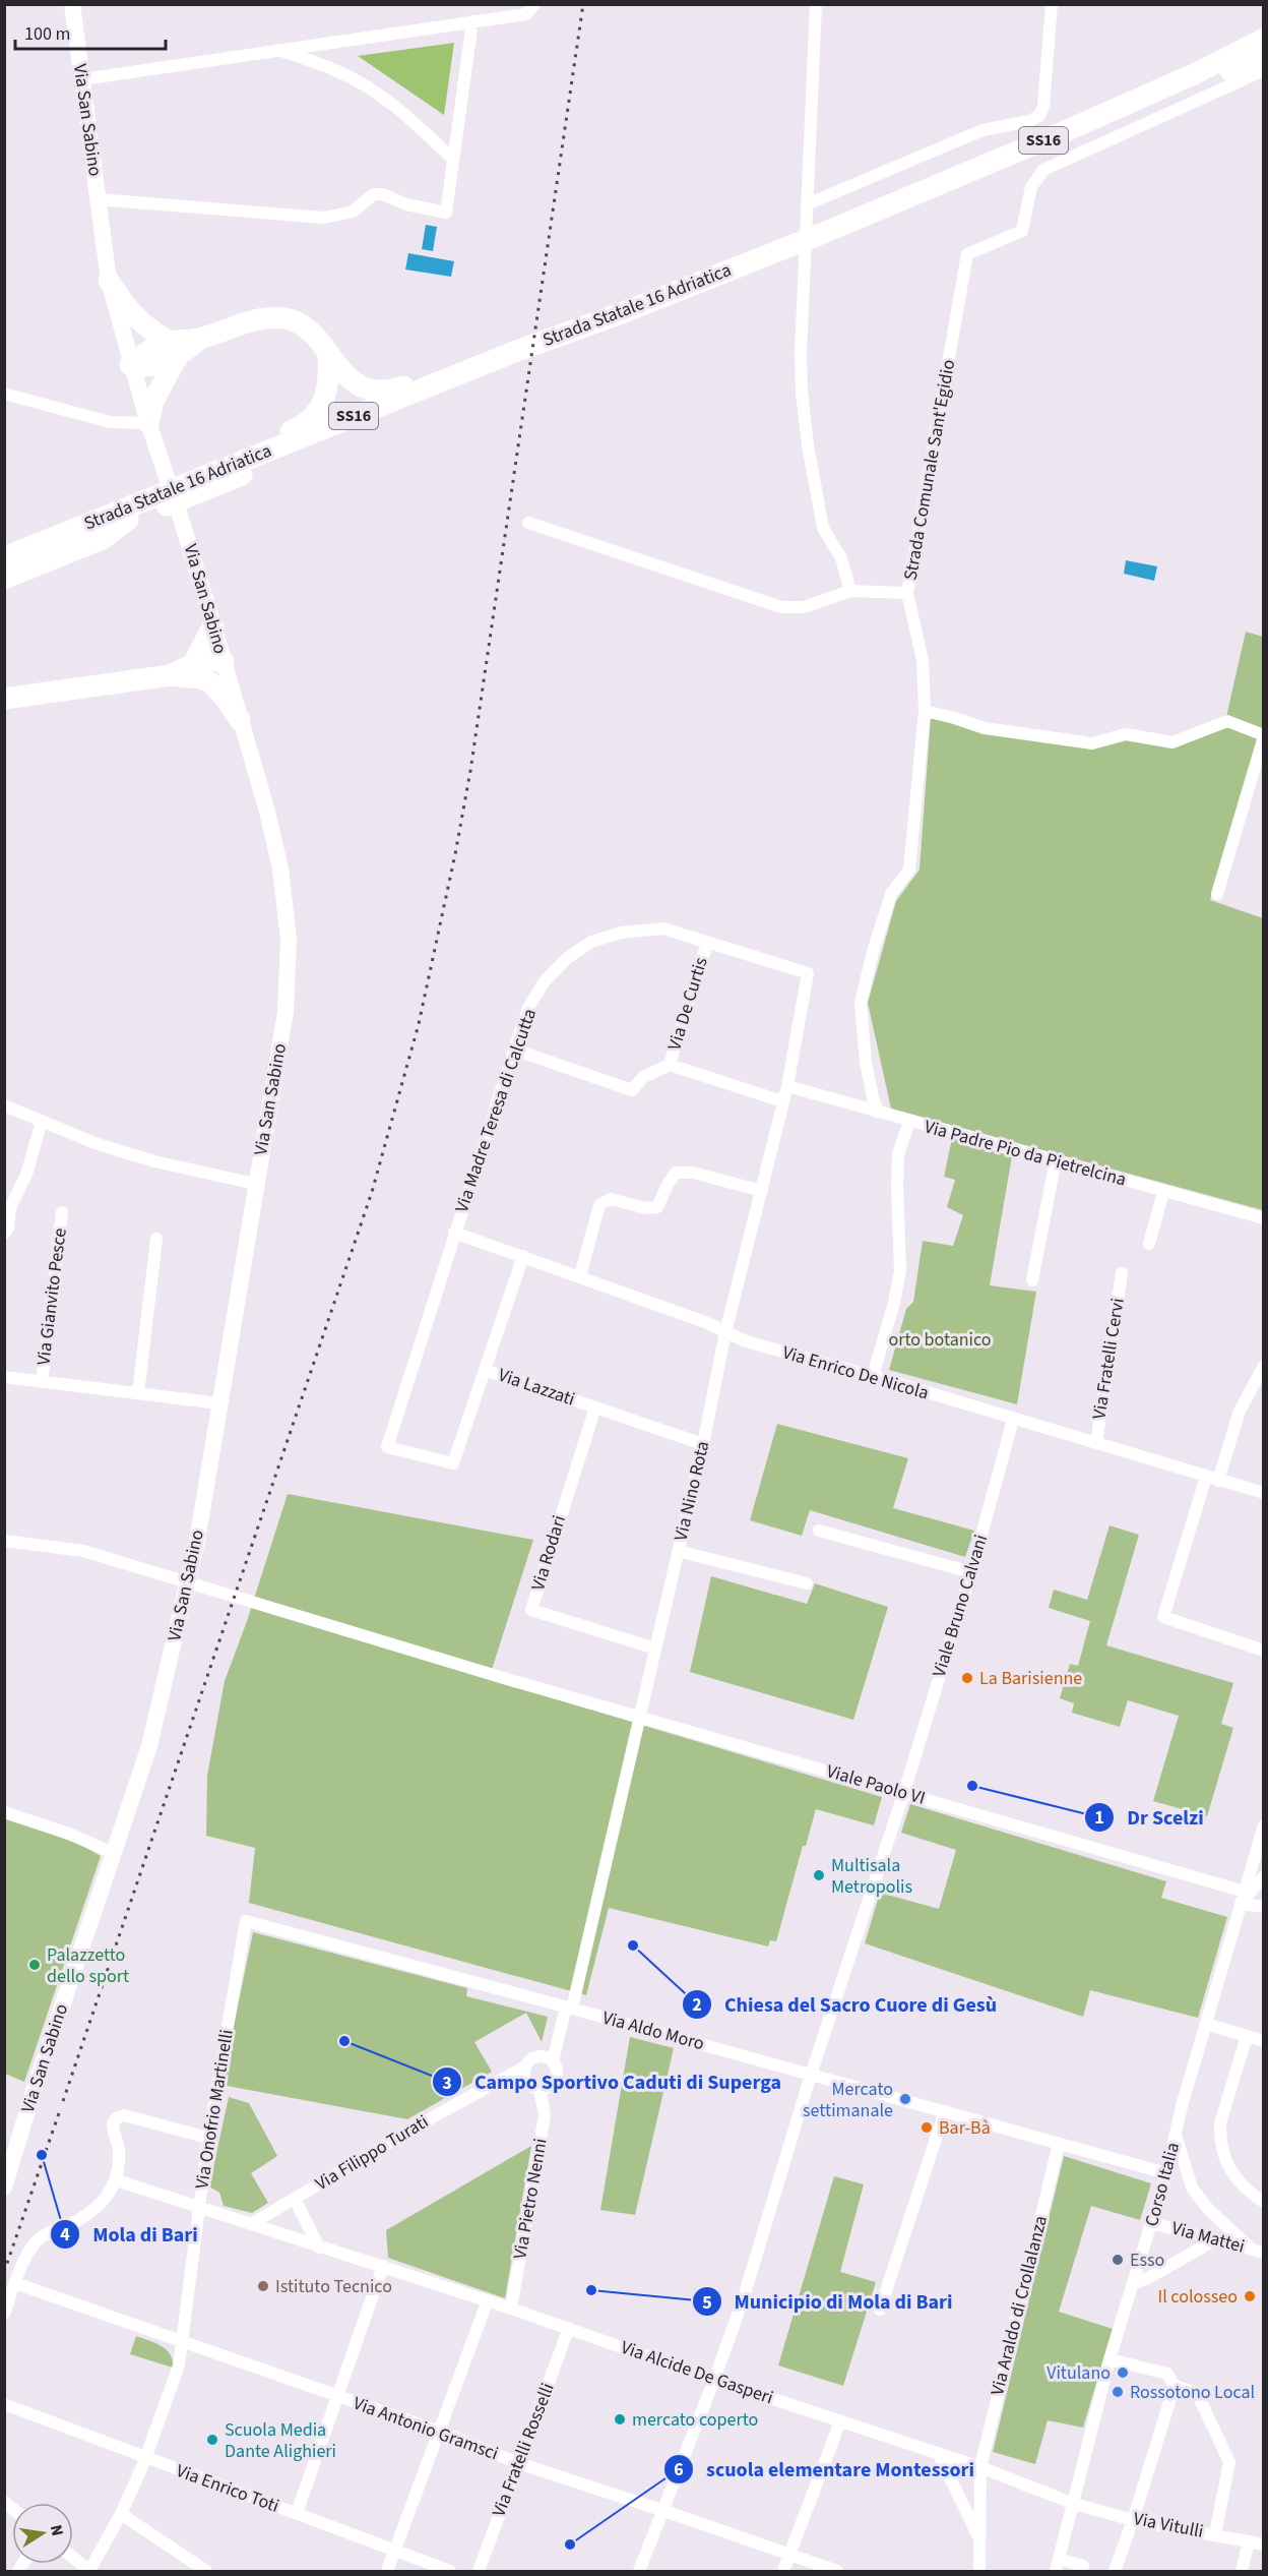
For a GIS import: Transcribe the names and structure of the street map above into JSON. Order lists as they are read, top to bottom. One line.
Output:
{"streets":{"highway":["SS16","Strada Statale 16 Adriatica"],"street":["Via San Sabino","Strada Comunale Sant'Egidio","Via De Curtis","Via Madre Teresa di Calcutta","Via Padre Pio da Pietrelcina","Via Gianvito Pesce","Via Fratelli Cervi","Via Enrico De Nicola","Via Lazzati","Via Nino Rota","Via Rodari","Viale Bruno Calvani","Viale Paolo VI","Via Aldo Moro","Via Onofrio Martinelli","Via Filippo Turati","Corso Italia","Via Pietro Nenni","Via Mattei","Via Araldo di Crollalanza","Via Alcide De Gasperi","Via Antonio Gramsci","Via Fratelli Rosselli","Via Enrico Toti","Via Vitulli"]},"crossings":[["Strada Comunale Sant'Egidio","Via Padre Pio da Pietrelcina"],["Via De Curtis","Via Madre Teresa di Calcutta"],["Via Madre Teresa di Calcutta","Via Enrico De Nicola"],["Via Madre Teresa di Calcutta","Via Lazzati"],["Via Madre Teresa di Calcutta","Via Nino Rota"],["Via Padre Pio da Pietrelcina","Via Nino Rota"],["Via Fratelli Cervi","Via Enrico De Nicola"],["Via Enrico De Nicola","Via Lazzati"],["Via Enrico De Nicola","Via Nino Rota"],["Via Enrico De Nicola","Viale Bruno Calvani"],["Via Lazzati","Via Nino Rota"],["Via Lazzati","Via Rodari"],["Via Nino Rota","Via Rodari"],["Via Nino Rota","Viale Paolo VI"],["Via Nino Rota","Via Aldo Moro"],["Via Nino Rota","Via Filippo Turati"],["Via Nino Rota","Via Pietro Nenni"],["Viale Bruno Calvani","Viale Paolo VI"],["Viale Bruno Calvani","Via Aldo Moro"],["Viale Bruno Calvani","Via Alcide De Gasperi"],["Viale Bruno Calvani","Via Antonio Gramsci"],["Viale Paolo VI","Corso Italia"],["Via Aldo Moro","Via Onofrio Martinelli"],["Via Aldo Moro","Corso Italia"],["Via Aldo Moro","Via Araldo di Crollalanza"],["Via Onofrio Martinelli","Via Alcide De Gasperi"],["Via Onofrio Martinelli","Via Antonio Gramsci"],["Via Onofrio Martinelli","Via Enrico Toti"],["Via Filippo Turati","Via Pietro Nenni"],["Via Filippo Turati","Via Alcide De Gasperi"],["Corso Italia","Via Mattei"],["Corso Italia","Via Alcide De Gasperi"],["Corso Italia","Via Vitulli"],["Via Pietro Nenni","Via Alcide De Gasperi"],["Via Araldo di Crollalanza","Via Alcide De Gasperi"],["Via Alcide De Gasperi","Via Fratelli Rosselli"],["Via Alcide De Gasperi","Via Vitulli"],["Via Antonio Gramsci","Via Fratelli Rosselli"]],"parks":["orto botanico"],"places":["La Barisienne","Dr Scelzi","Multisala Metropolis","Chiesa del Sacro Cuore di Gesù","Palazzetto dello sport","Campo Sportivo Caduti di Superga","Mercato settimanale","Bar-Bà","Mola di Bari","Esso","Istituto Tecnico","Municipio di Mola di Bari","Il colosseo","Vitulano","Rossotono Local","mercato coperto","Scuola Media Dante Alighieri","scuola elementare Montessori"],"scale_bar":"100 m","north":"right"}
